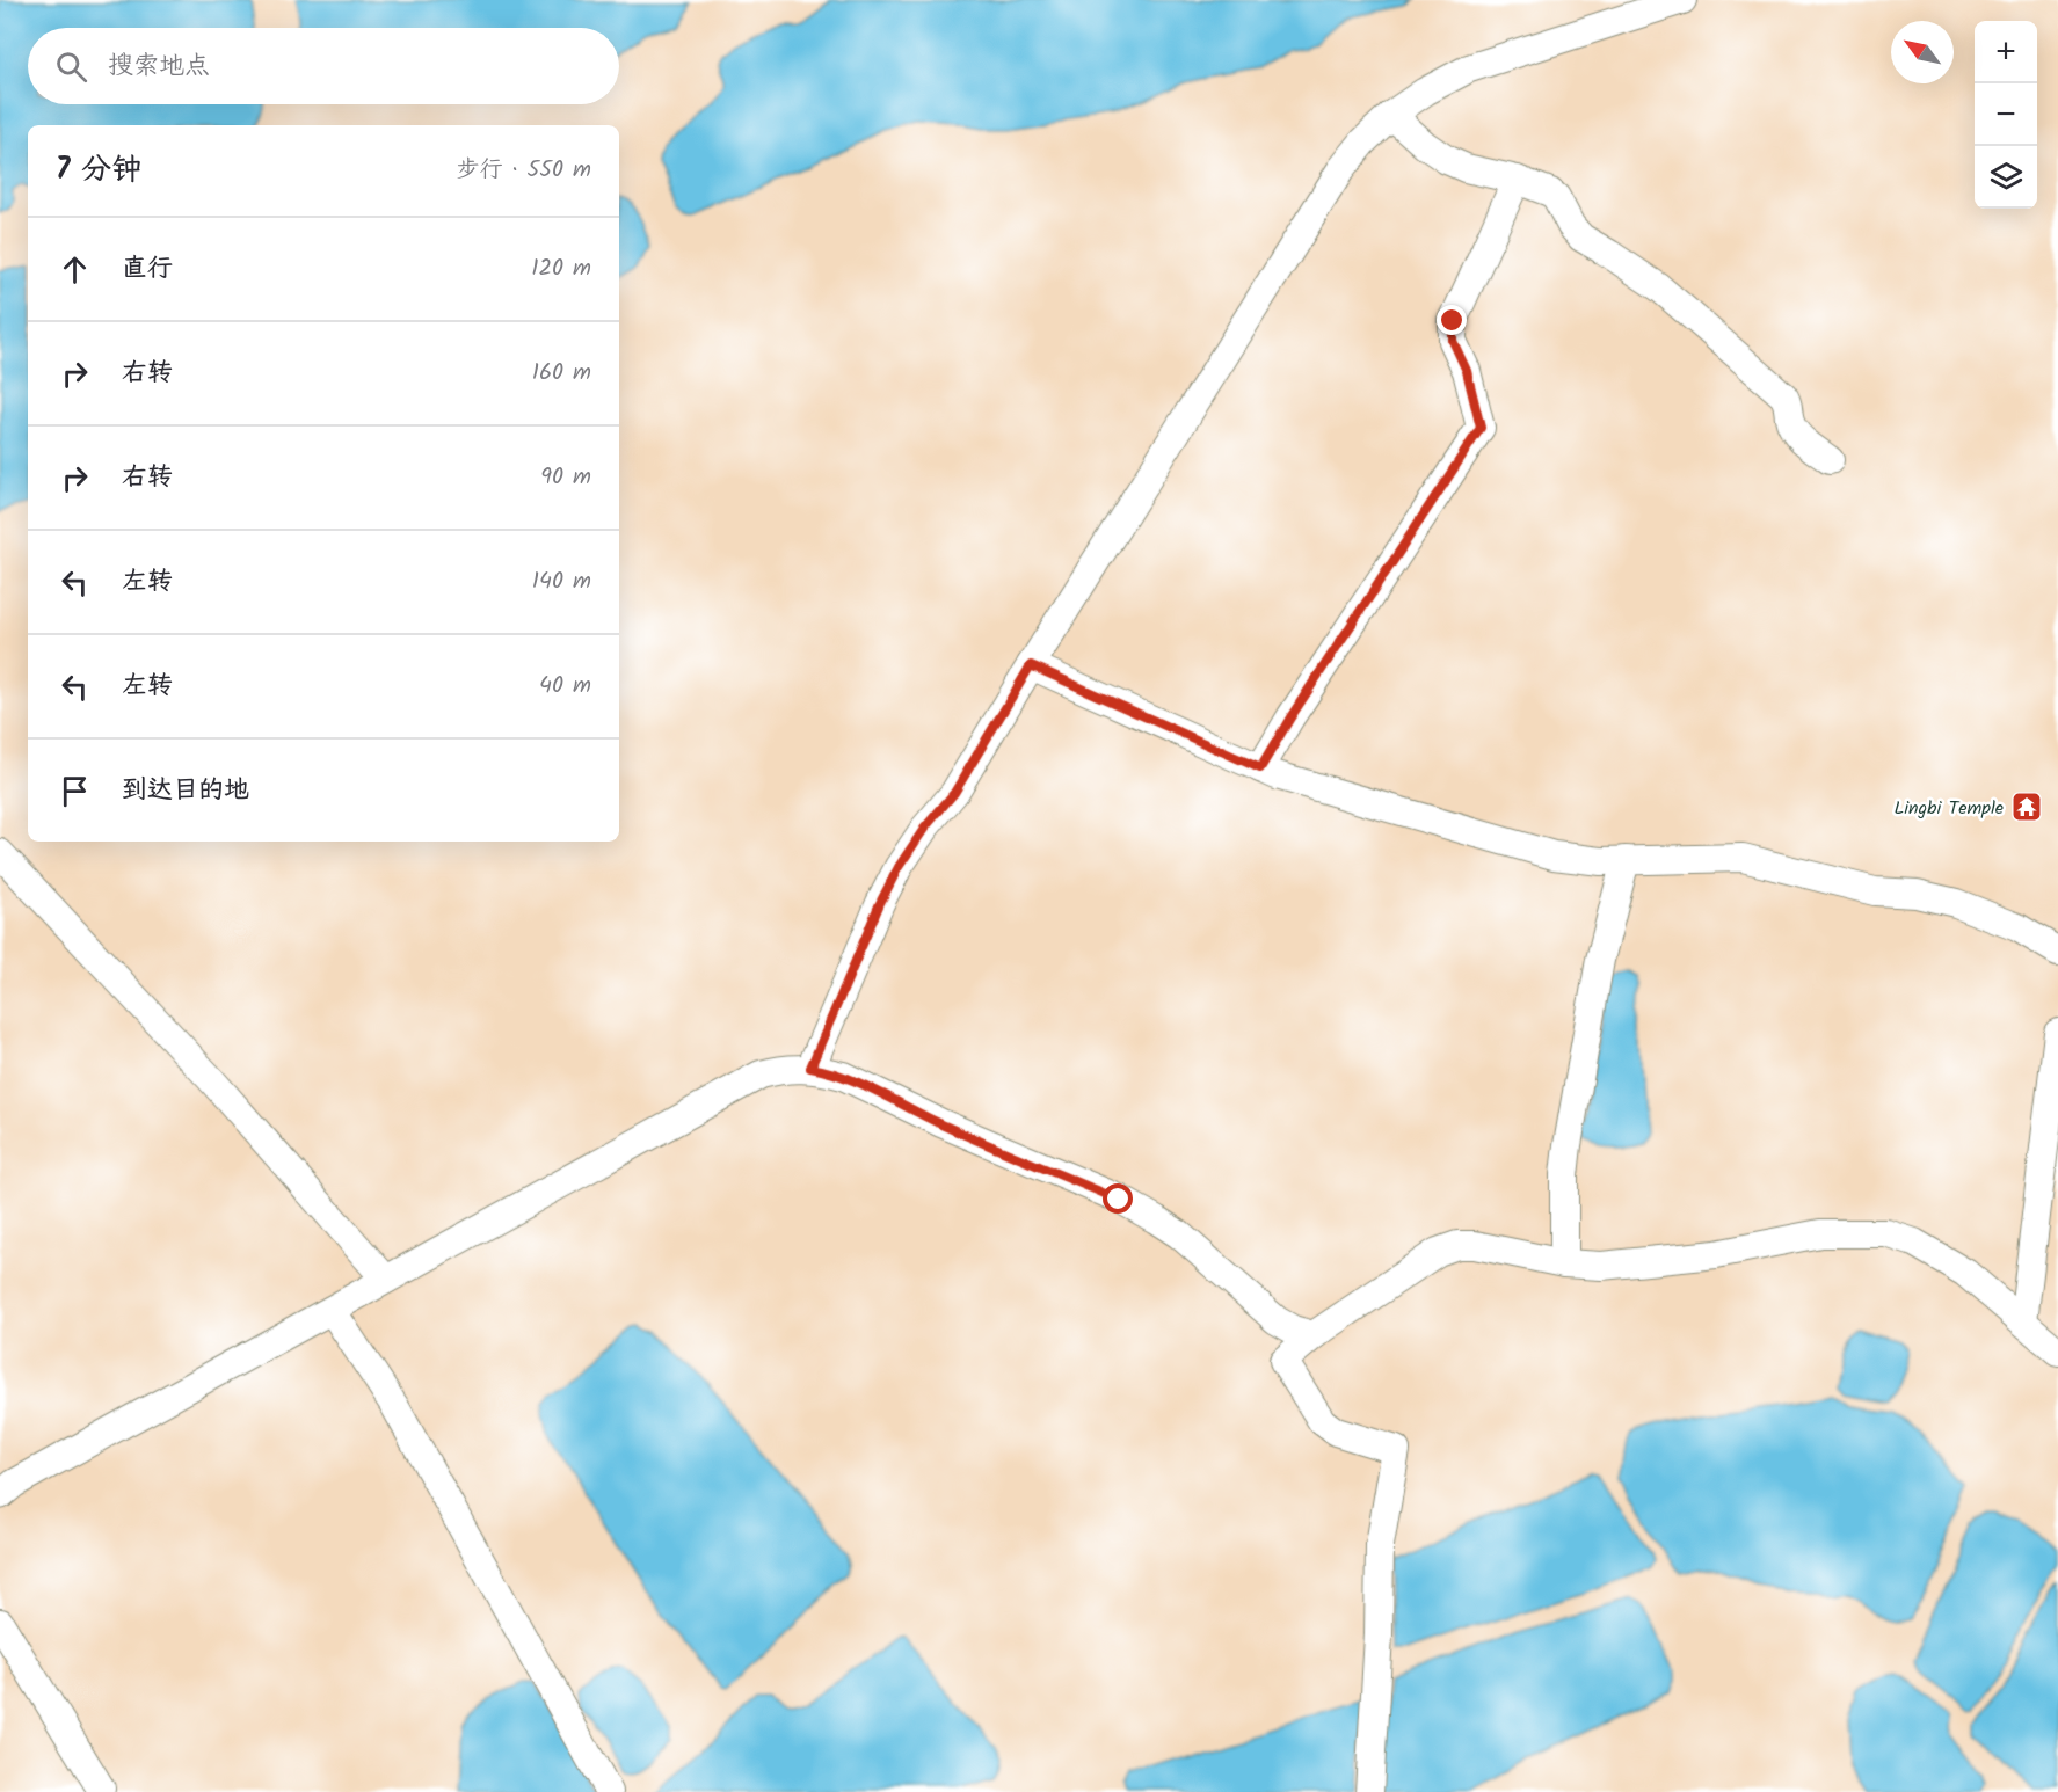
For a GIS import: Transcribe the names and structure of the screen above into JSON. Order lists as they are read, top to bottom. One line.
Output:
{"places":{"temple":["Lingbi Temple"]},"north":"top left","page":{"map_buttons":["+","−"],"search":"搜索地点","heading":["7 分钟","步行 · 550 m"],"list":[["直行","120 m"],["右转","160 m"],["右转","90 m"],["左转","140 m"],["左转","40 m"],"到达目的地"]}}
